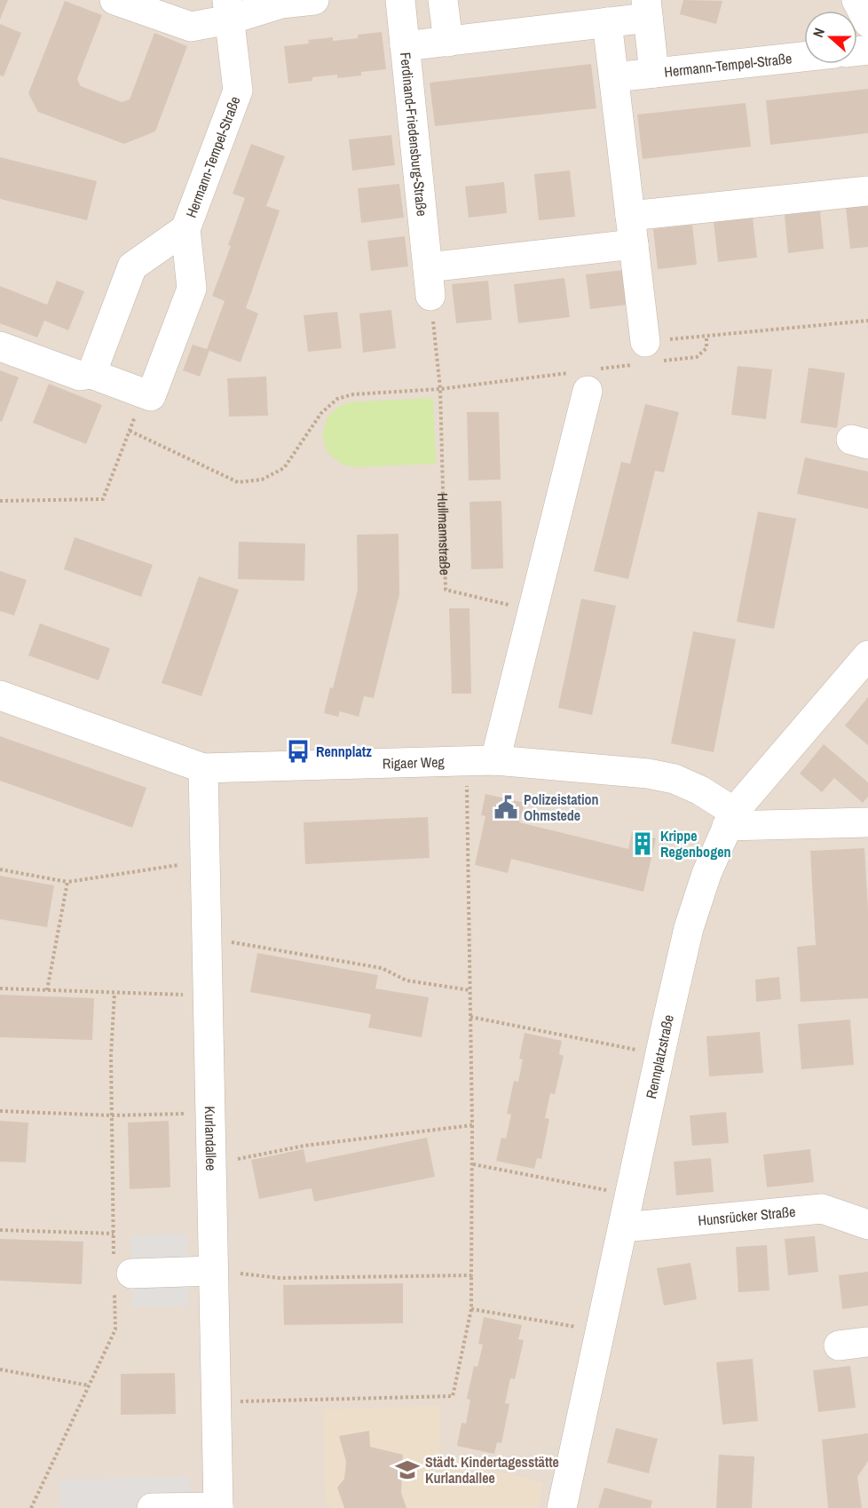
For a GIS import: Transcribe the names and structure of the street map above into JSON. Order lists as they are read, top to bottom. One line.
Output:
{"streets":{"street":["Hermann-Tempel-Straße","Ferdinand-Friedensburg-Straße","Rigaer Weg","Rennplatzstraße","Kurlandallee","Hunsrücker Straße"],"path":["Hullmannstraße"]},"crossings":[["Hermann-Tempel-Straße","Ferdinand-Friedensburg-Straße"],["Rigaer Weg","Rennplatzstraße"],["Rigaer Weg","Kurlandallee"],["Rennplatzstraße","Hunsrücker Straße"]],"places":{"bus stop":["Rennplatz"],"public building":["Polizeistation Ohmstede"],"building":["Krippe Regenbogen"],"school or university":["Städt. Kindertagesstätte Kurlandallee"]},"north":"left"}
